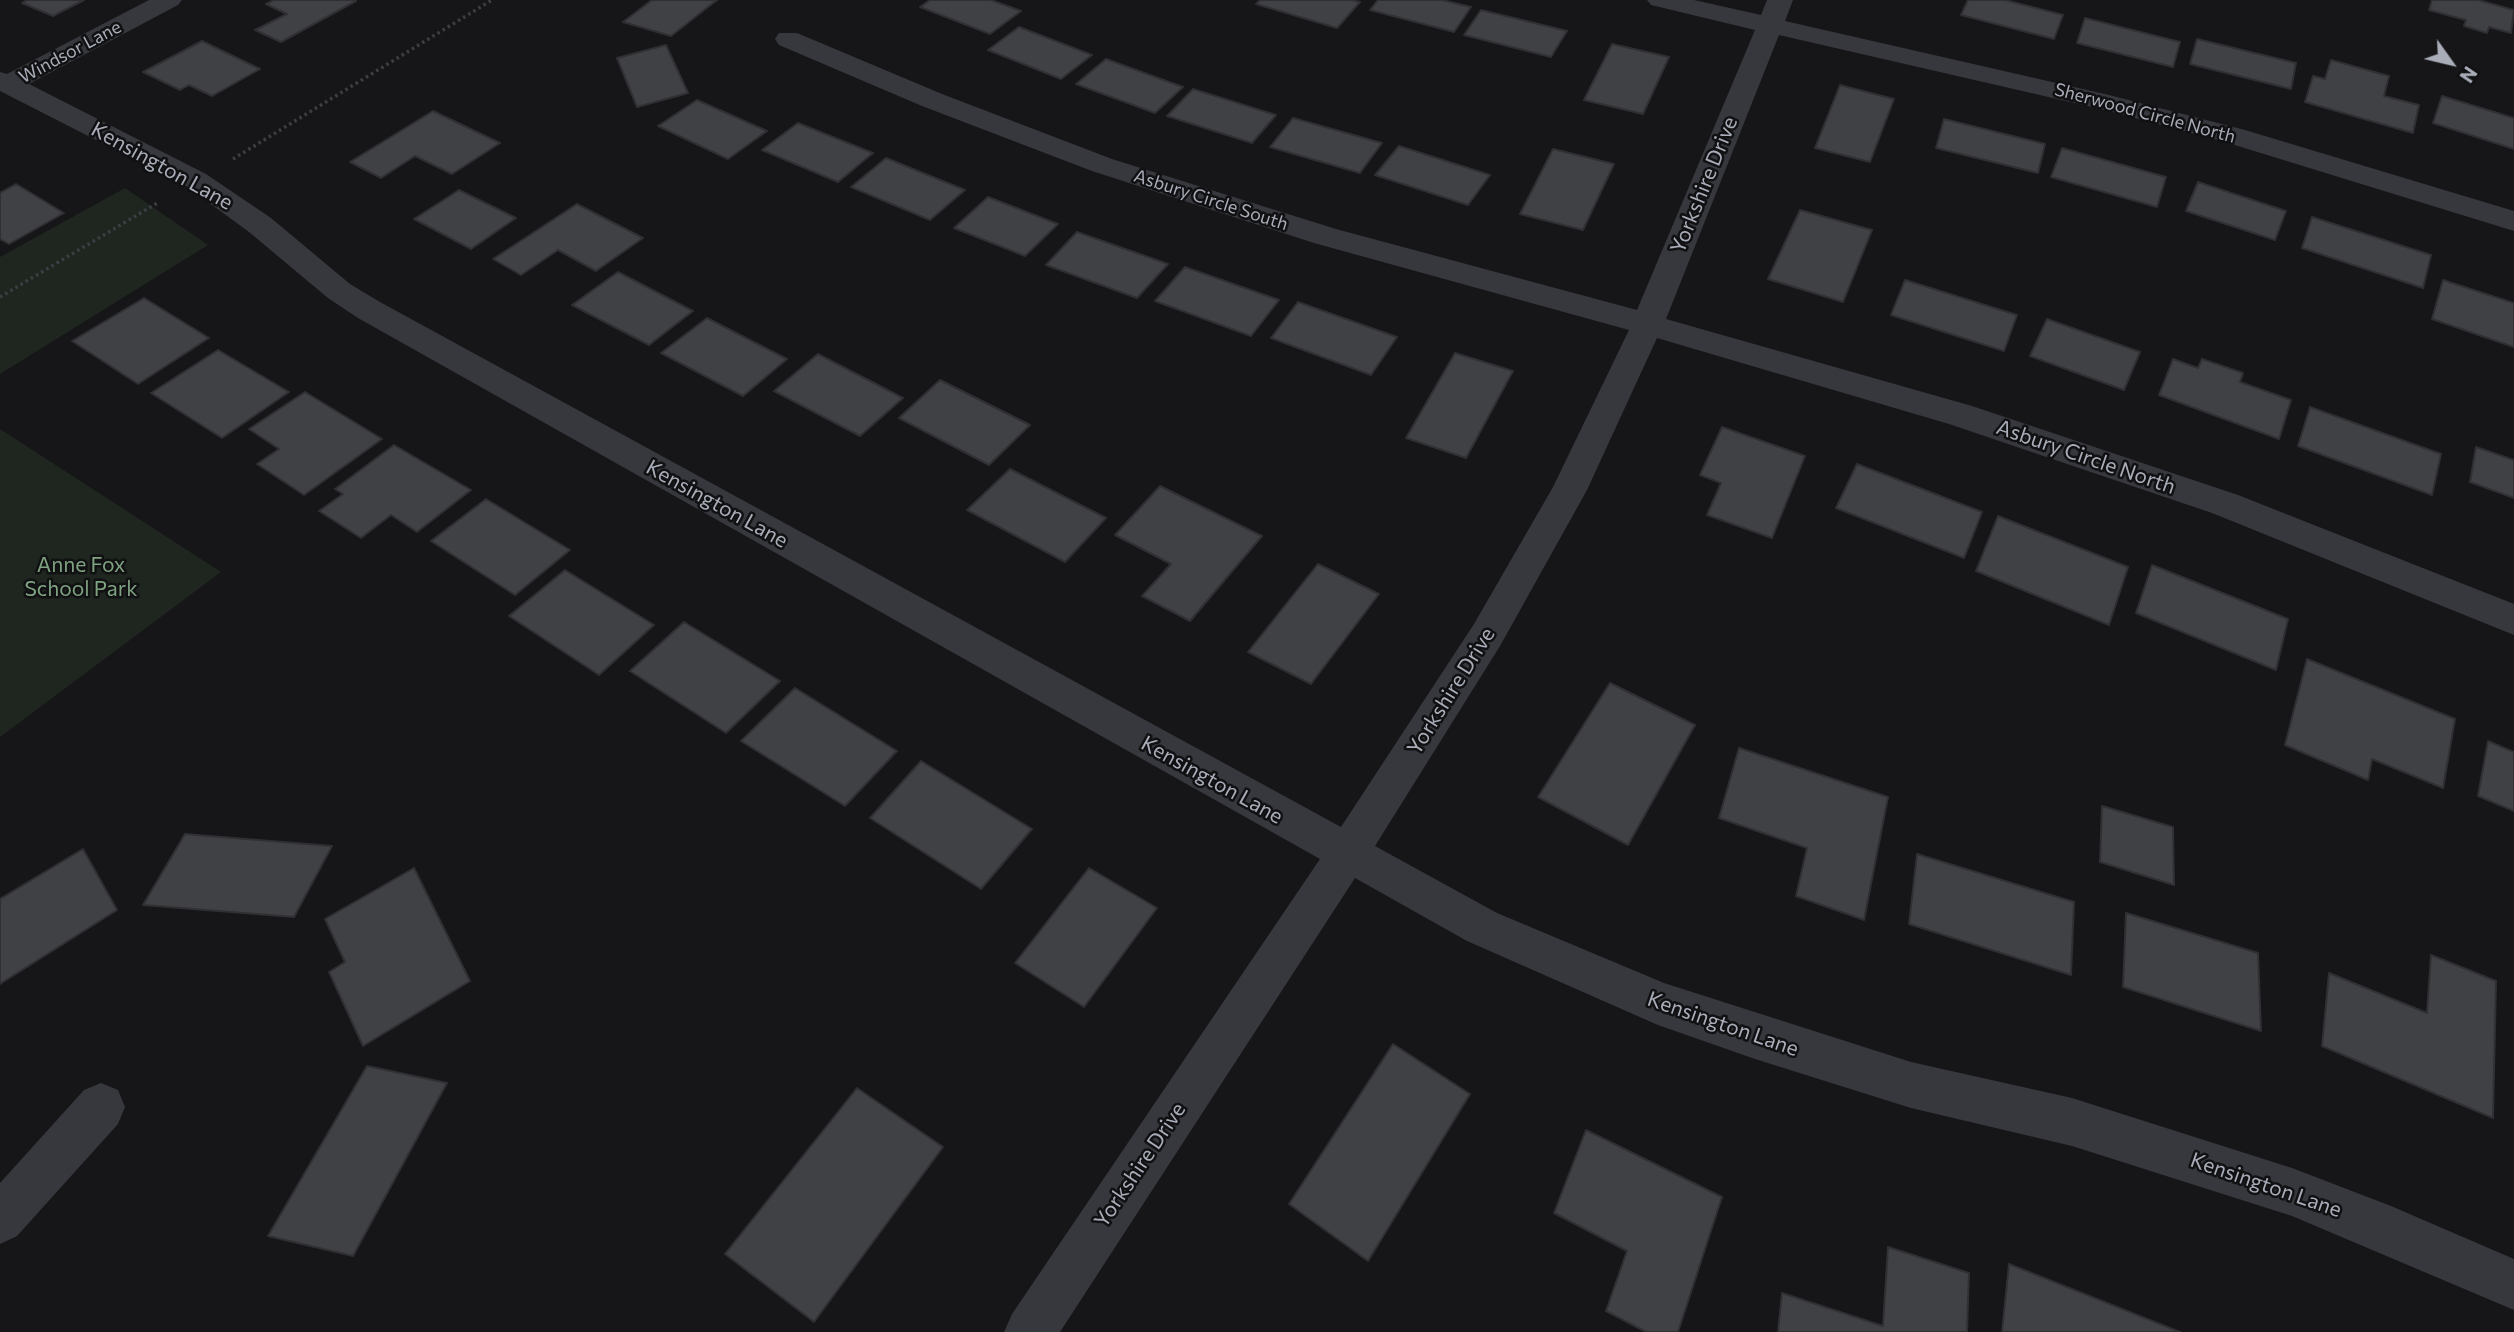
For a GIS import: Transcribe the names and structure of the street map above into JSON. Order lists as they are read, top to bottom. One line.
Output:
{"streets":{"street":["Windsor Lane","Sherwood Circle North","Kensington Lane","Yorkshire Drive","Asbury Circle South","Asbury Circle North"]},"crossings":[["Windsor Lane","Kensington Lane"],["Sherwood Circle North","Yorkshire Drive"],["Kensington Lane","Yorkshire Drive"],["Yorkshire Drive","Asbury Circle South"],["Yorkshire Drive","Asbury Circle North"],["Asbury Circle South","Asbury Circle North"]],"parks":["Anne Fox School Park"],"north":"bottom right"}
